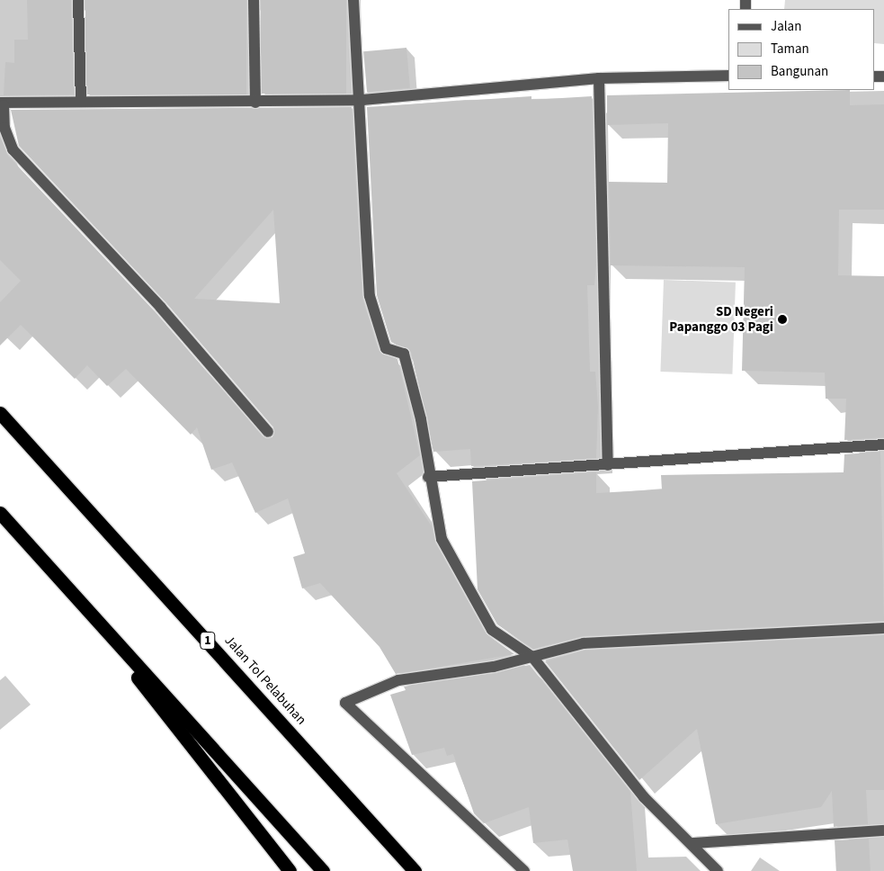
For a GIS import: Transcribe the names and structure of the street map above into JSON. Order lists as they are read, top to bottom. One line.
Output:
{"streets":{"highway":["1","Jalan Tol Pelabuhan"]},"places":["SD Negeri Papanggo 03 Pagi"],"legend":["Jalan","Taman","Bangunan"]}
